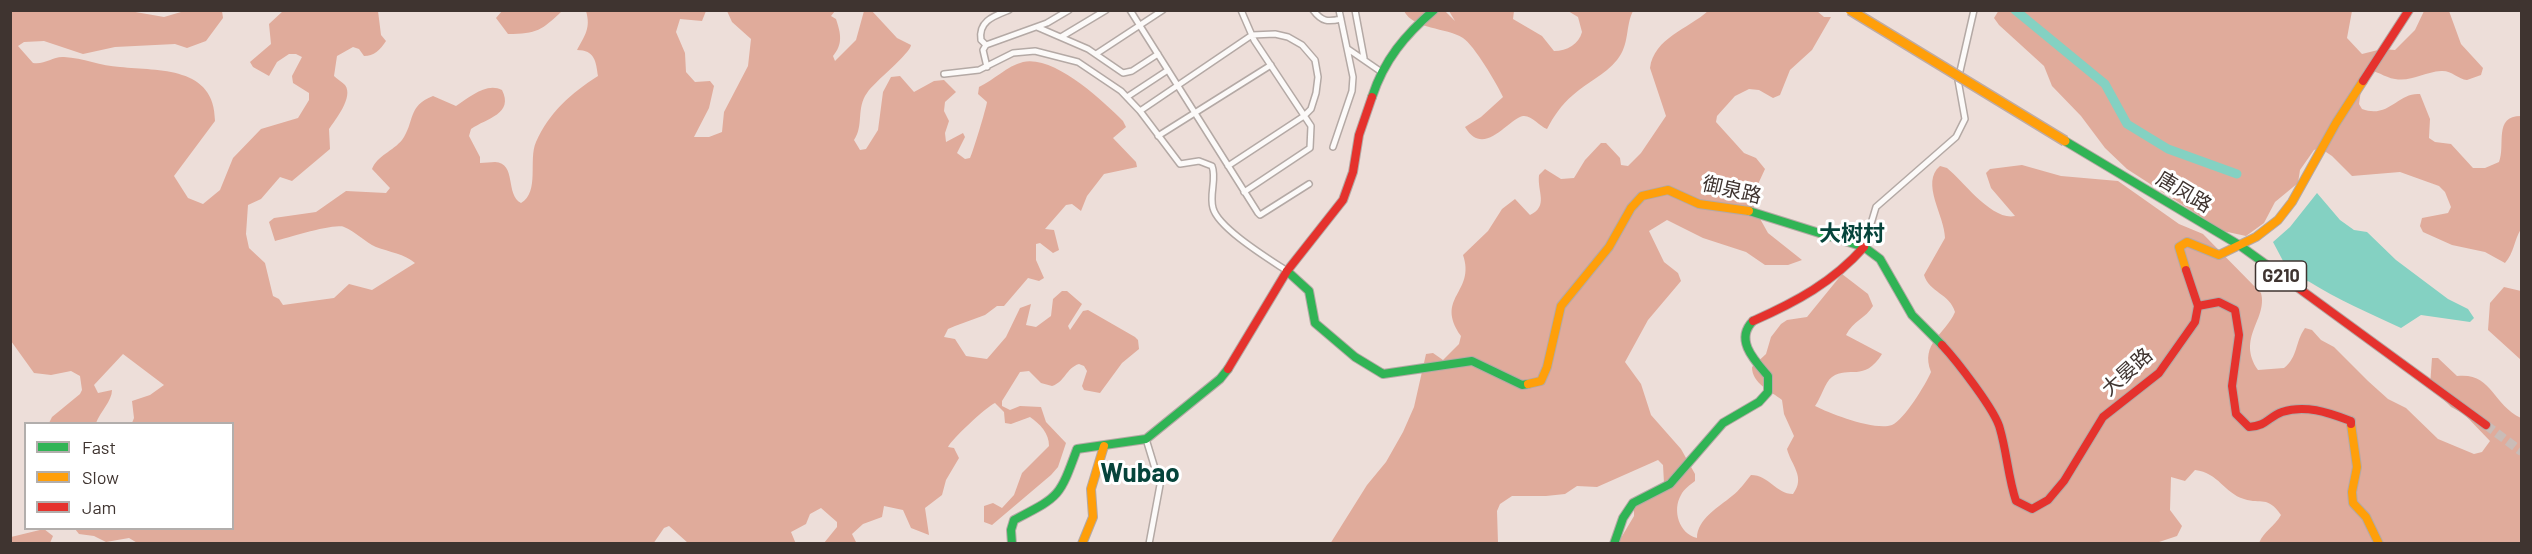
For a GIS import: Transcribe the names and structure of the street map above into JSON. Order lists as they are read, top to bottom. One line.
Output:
{"streets":{"main road":["御泉路","唐凤路","G210","大晏路"]},"crossings":[["御泉路","大晏路"]],"districts":["大树村","Wubao"],"legend":["Fast","Slow","Jam"]}
